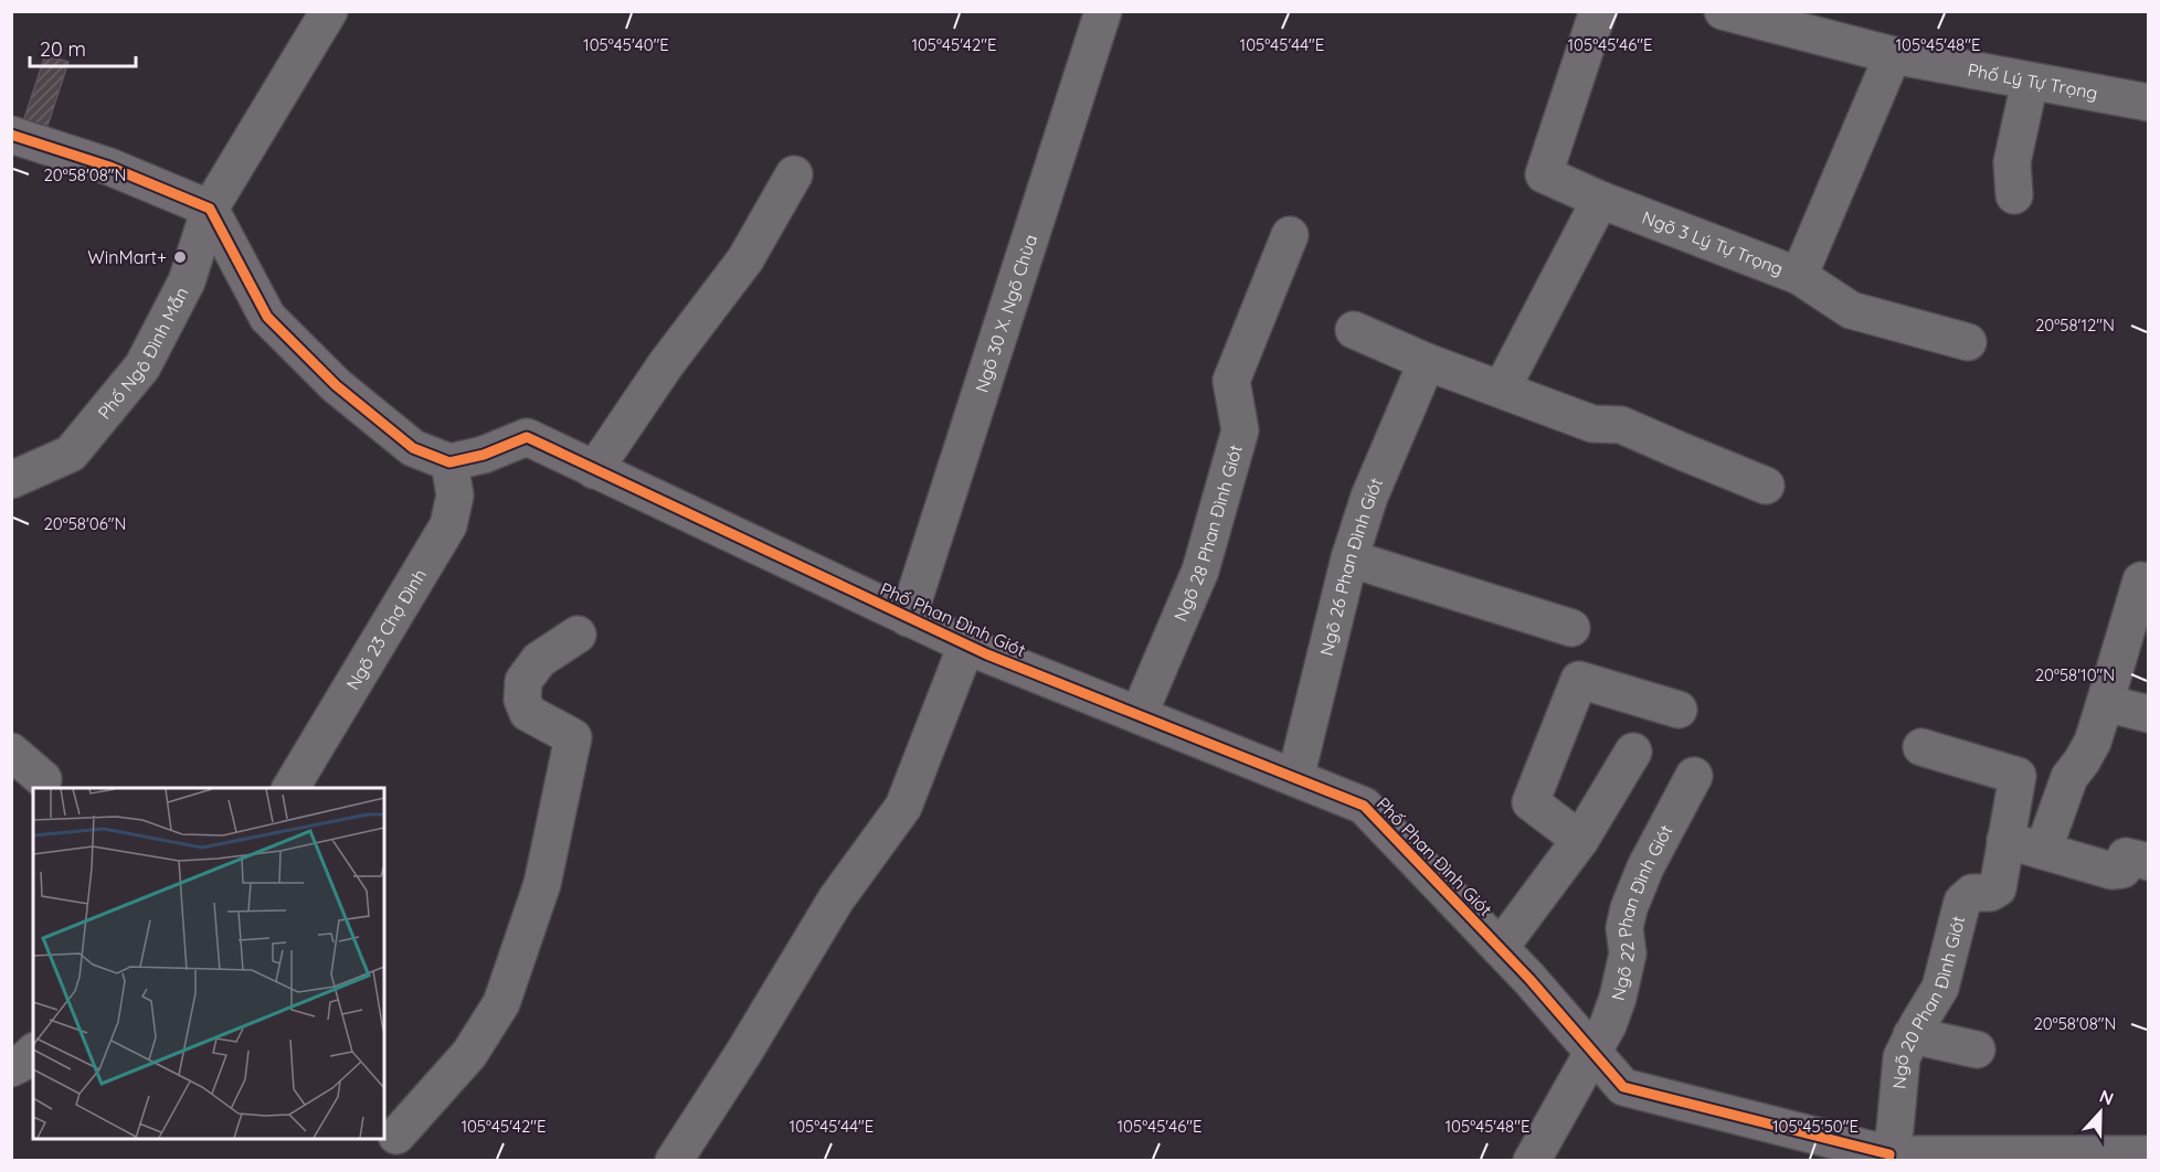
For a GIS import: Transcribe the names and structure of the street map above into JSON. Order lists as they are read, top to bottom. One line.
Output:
{"streets":{"street":["Phố Lý Tự Trọng","Ngõ 3 Lý Tự Trọng","Ngõ 30 X. Ngõ Chùa","Phố Ngô Đình Mẫn","Ngõ 28 Phan Đình Giót","Ngõ 26 Phan Đình Giót","Phố Phan Đình Giót","Ngõ 23 Chợ Đình","Ngõ 22 Phan Đình Giót","Ngõ 20 Phan Đình Giót"]},"crossings":[["Phố Lý Tự Trọng","Ngõ 3 Lý Tự Trọng"],["Ngõ 30 X. Ngõ Chùa","Phố Phan Đình Giót"],["Ngõ 28 Phan Đình Giót","Phố Phan Đình Giót"],["Ngõ 26 Phan Đình Giót","Phố Phan Đình Giót"],["Phố Phan Đình Giót","Ngõ 23 Chợ Đình"],["Phố Phan Đình Giót","Ngõ 22 Phan Đình Giót"],["Phố Phan Đình Giót","Ngõ 20 Phan Đình Giót"]],"places":["WinMart+"],"scale_bar":"20 m","north":"top","coordinates":["105°45'40\"E","105°45'42\"E","105°45'44\"E","105°45'46\"E","105°45'48\"E","20°58'08\"N","20°58'12\"N","20°58'06\"N","20°58'10\"N","105°45'50\"E"]}
